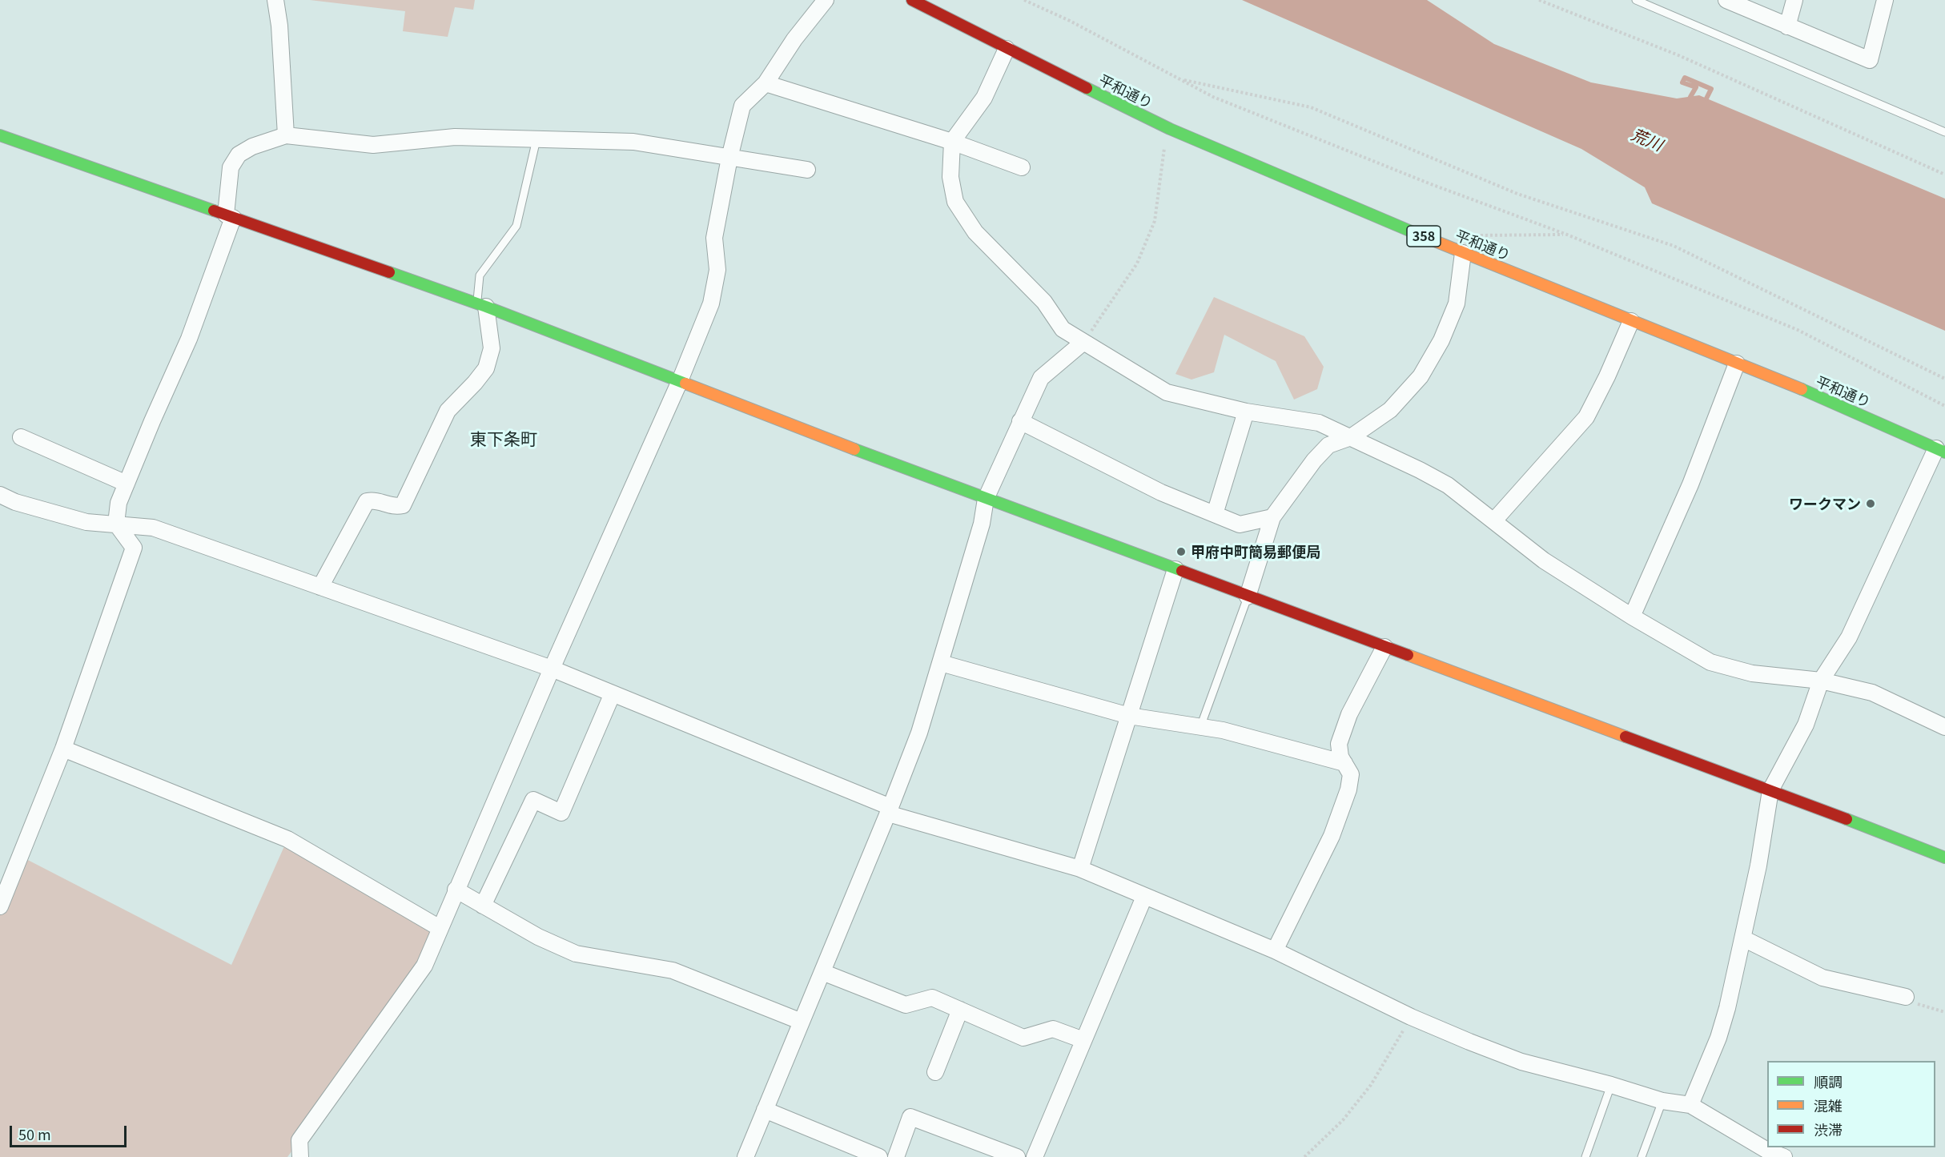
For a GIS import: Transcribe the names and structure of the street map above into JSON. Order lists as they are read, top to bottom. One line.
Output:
{"streets":{"main road":["平和通り","358"]},"districts":["東下条町"],"water":["荒川"],"places":["ワークマン","甲府中町簡易郵便局"],"legend":["順調","混雑","渋滞"],"scale_bar":"50 m"}
